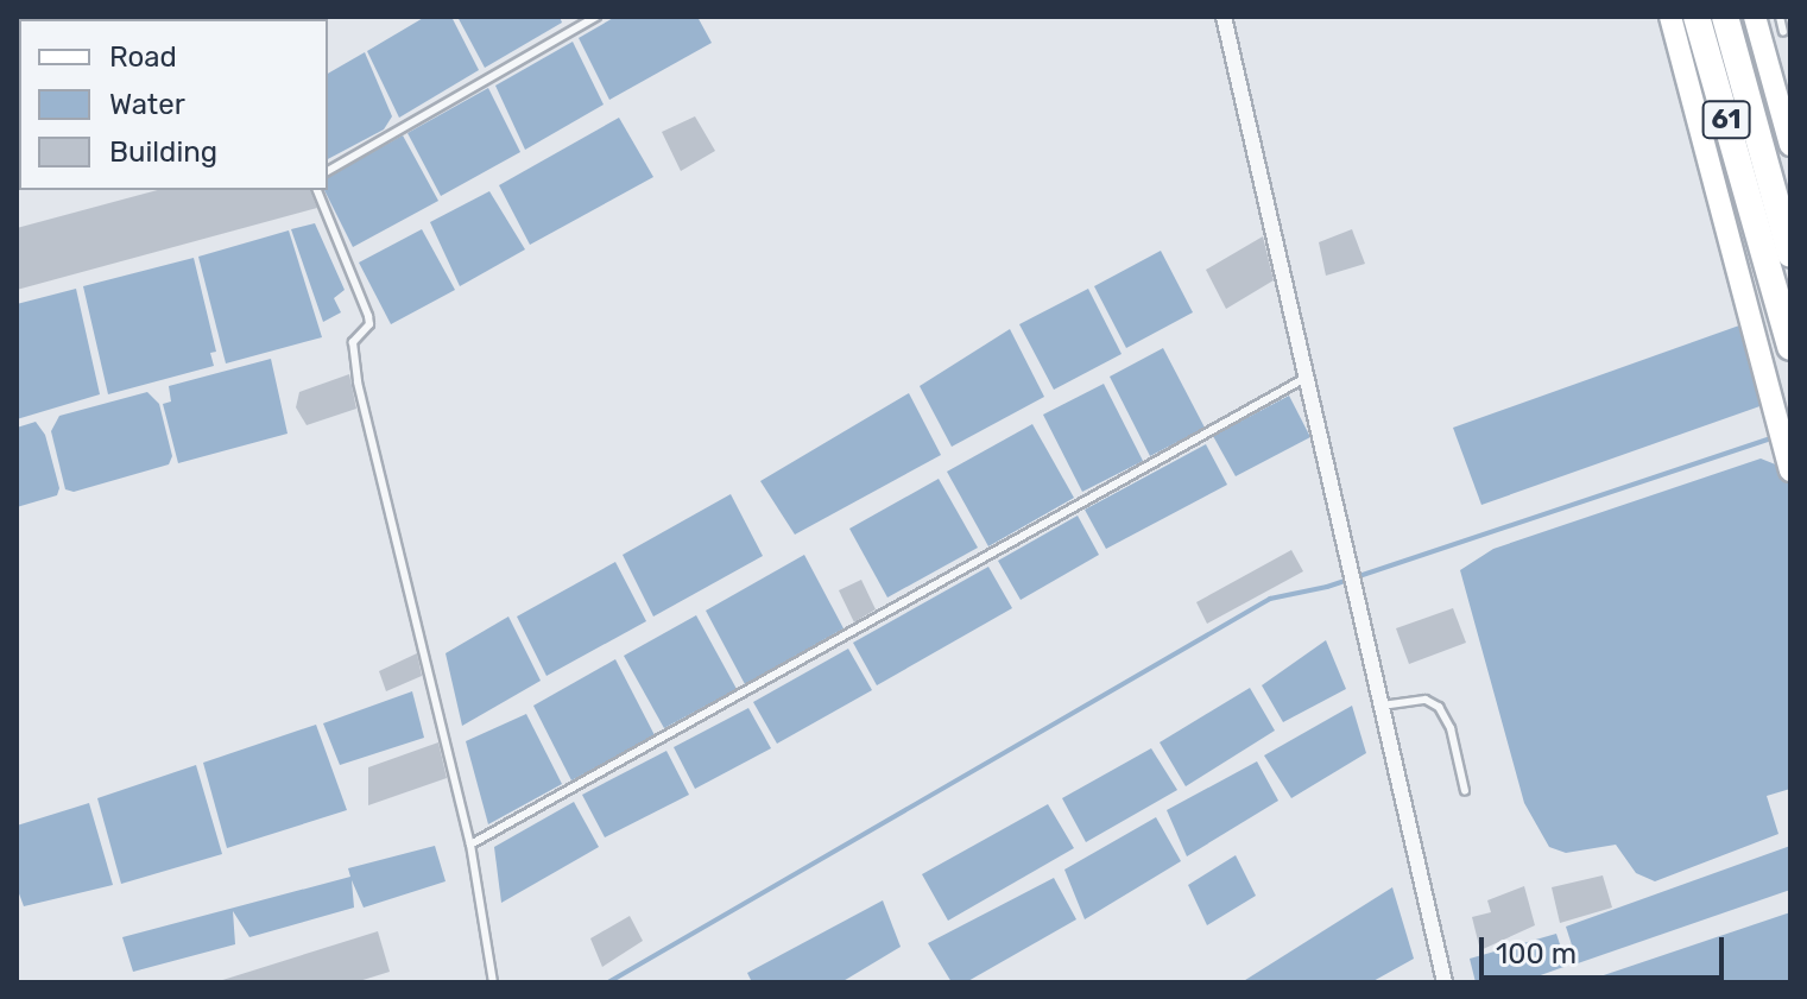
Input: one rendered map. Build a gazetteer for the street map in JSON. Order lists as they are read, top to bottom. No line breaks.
{"streets":{"highway":["61"]},"legend":["Road","Water","Building"],"scale_bar":"100 m"}
